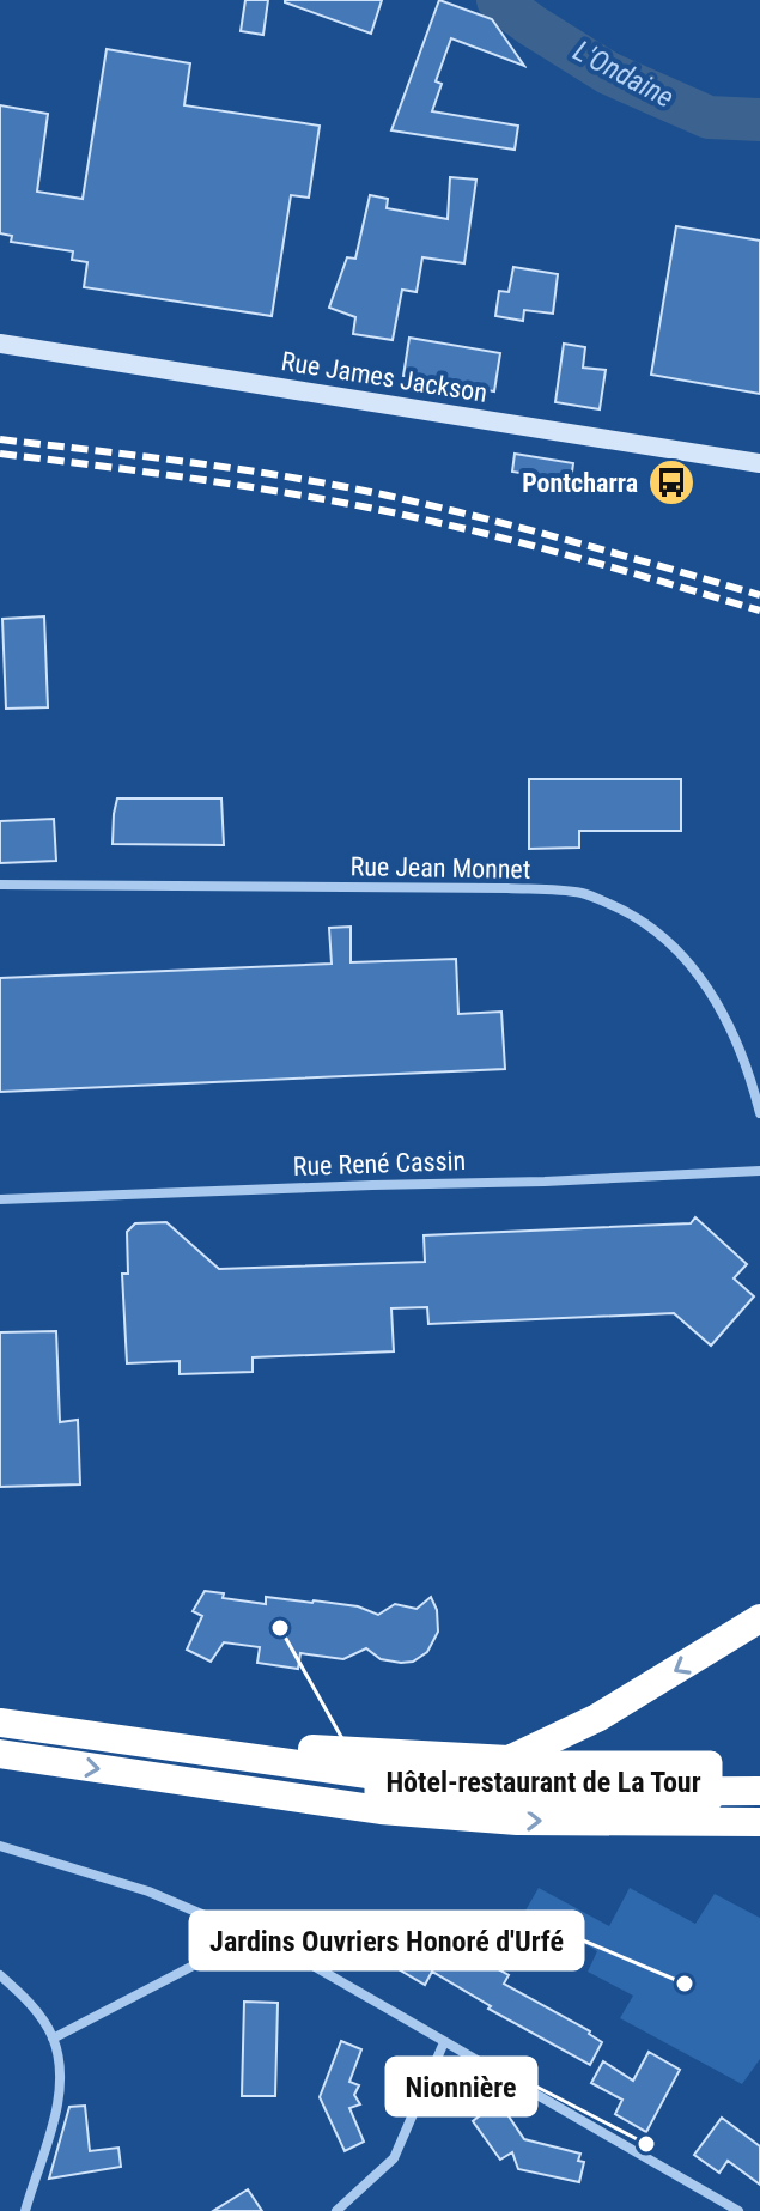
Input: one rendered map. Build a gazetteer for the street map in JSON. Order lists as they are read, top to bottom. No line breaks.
{"streets":{"main road":["Rue James Jackson"],"street":["Rue Jean Monnet","Rue René Cassin"]},"water":["L'Ondaine"],"places":{"bus stop":["Pontcharra"],"other":["Hôtel-restaurant de La Tour","Jardins Ouvriers Honoré d'Urfé","Nionnière"]}}
